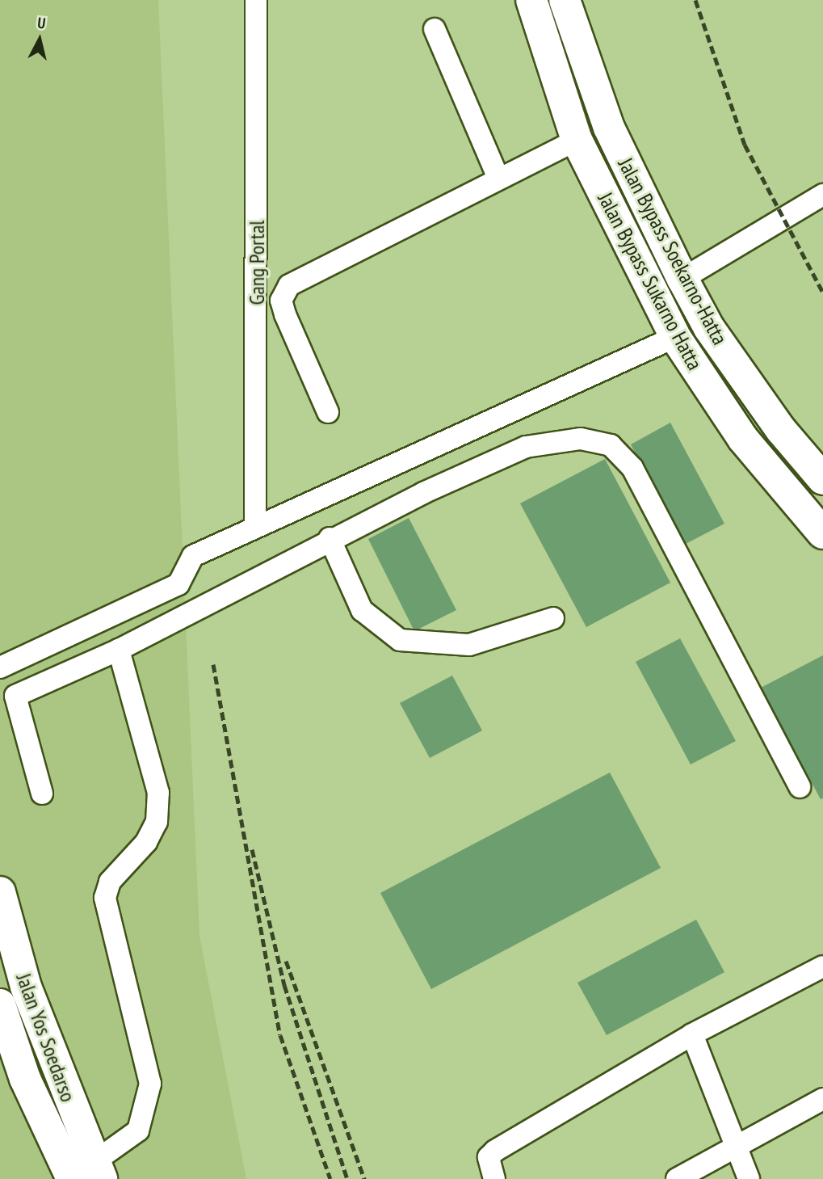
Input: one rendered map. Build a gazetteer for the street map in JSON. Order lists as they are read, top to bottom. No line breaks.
{"streets":{"highway":["Jalan Bypass Soekarno-Hatta","Jalan Bypass Sukarno Hatta","Jalan Yos Soedarso"],"street":["Gang Portal"]},"north":"top"}
